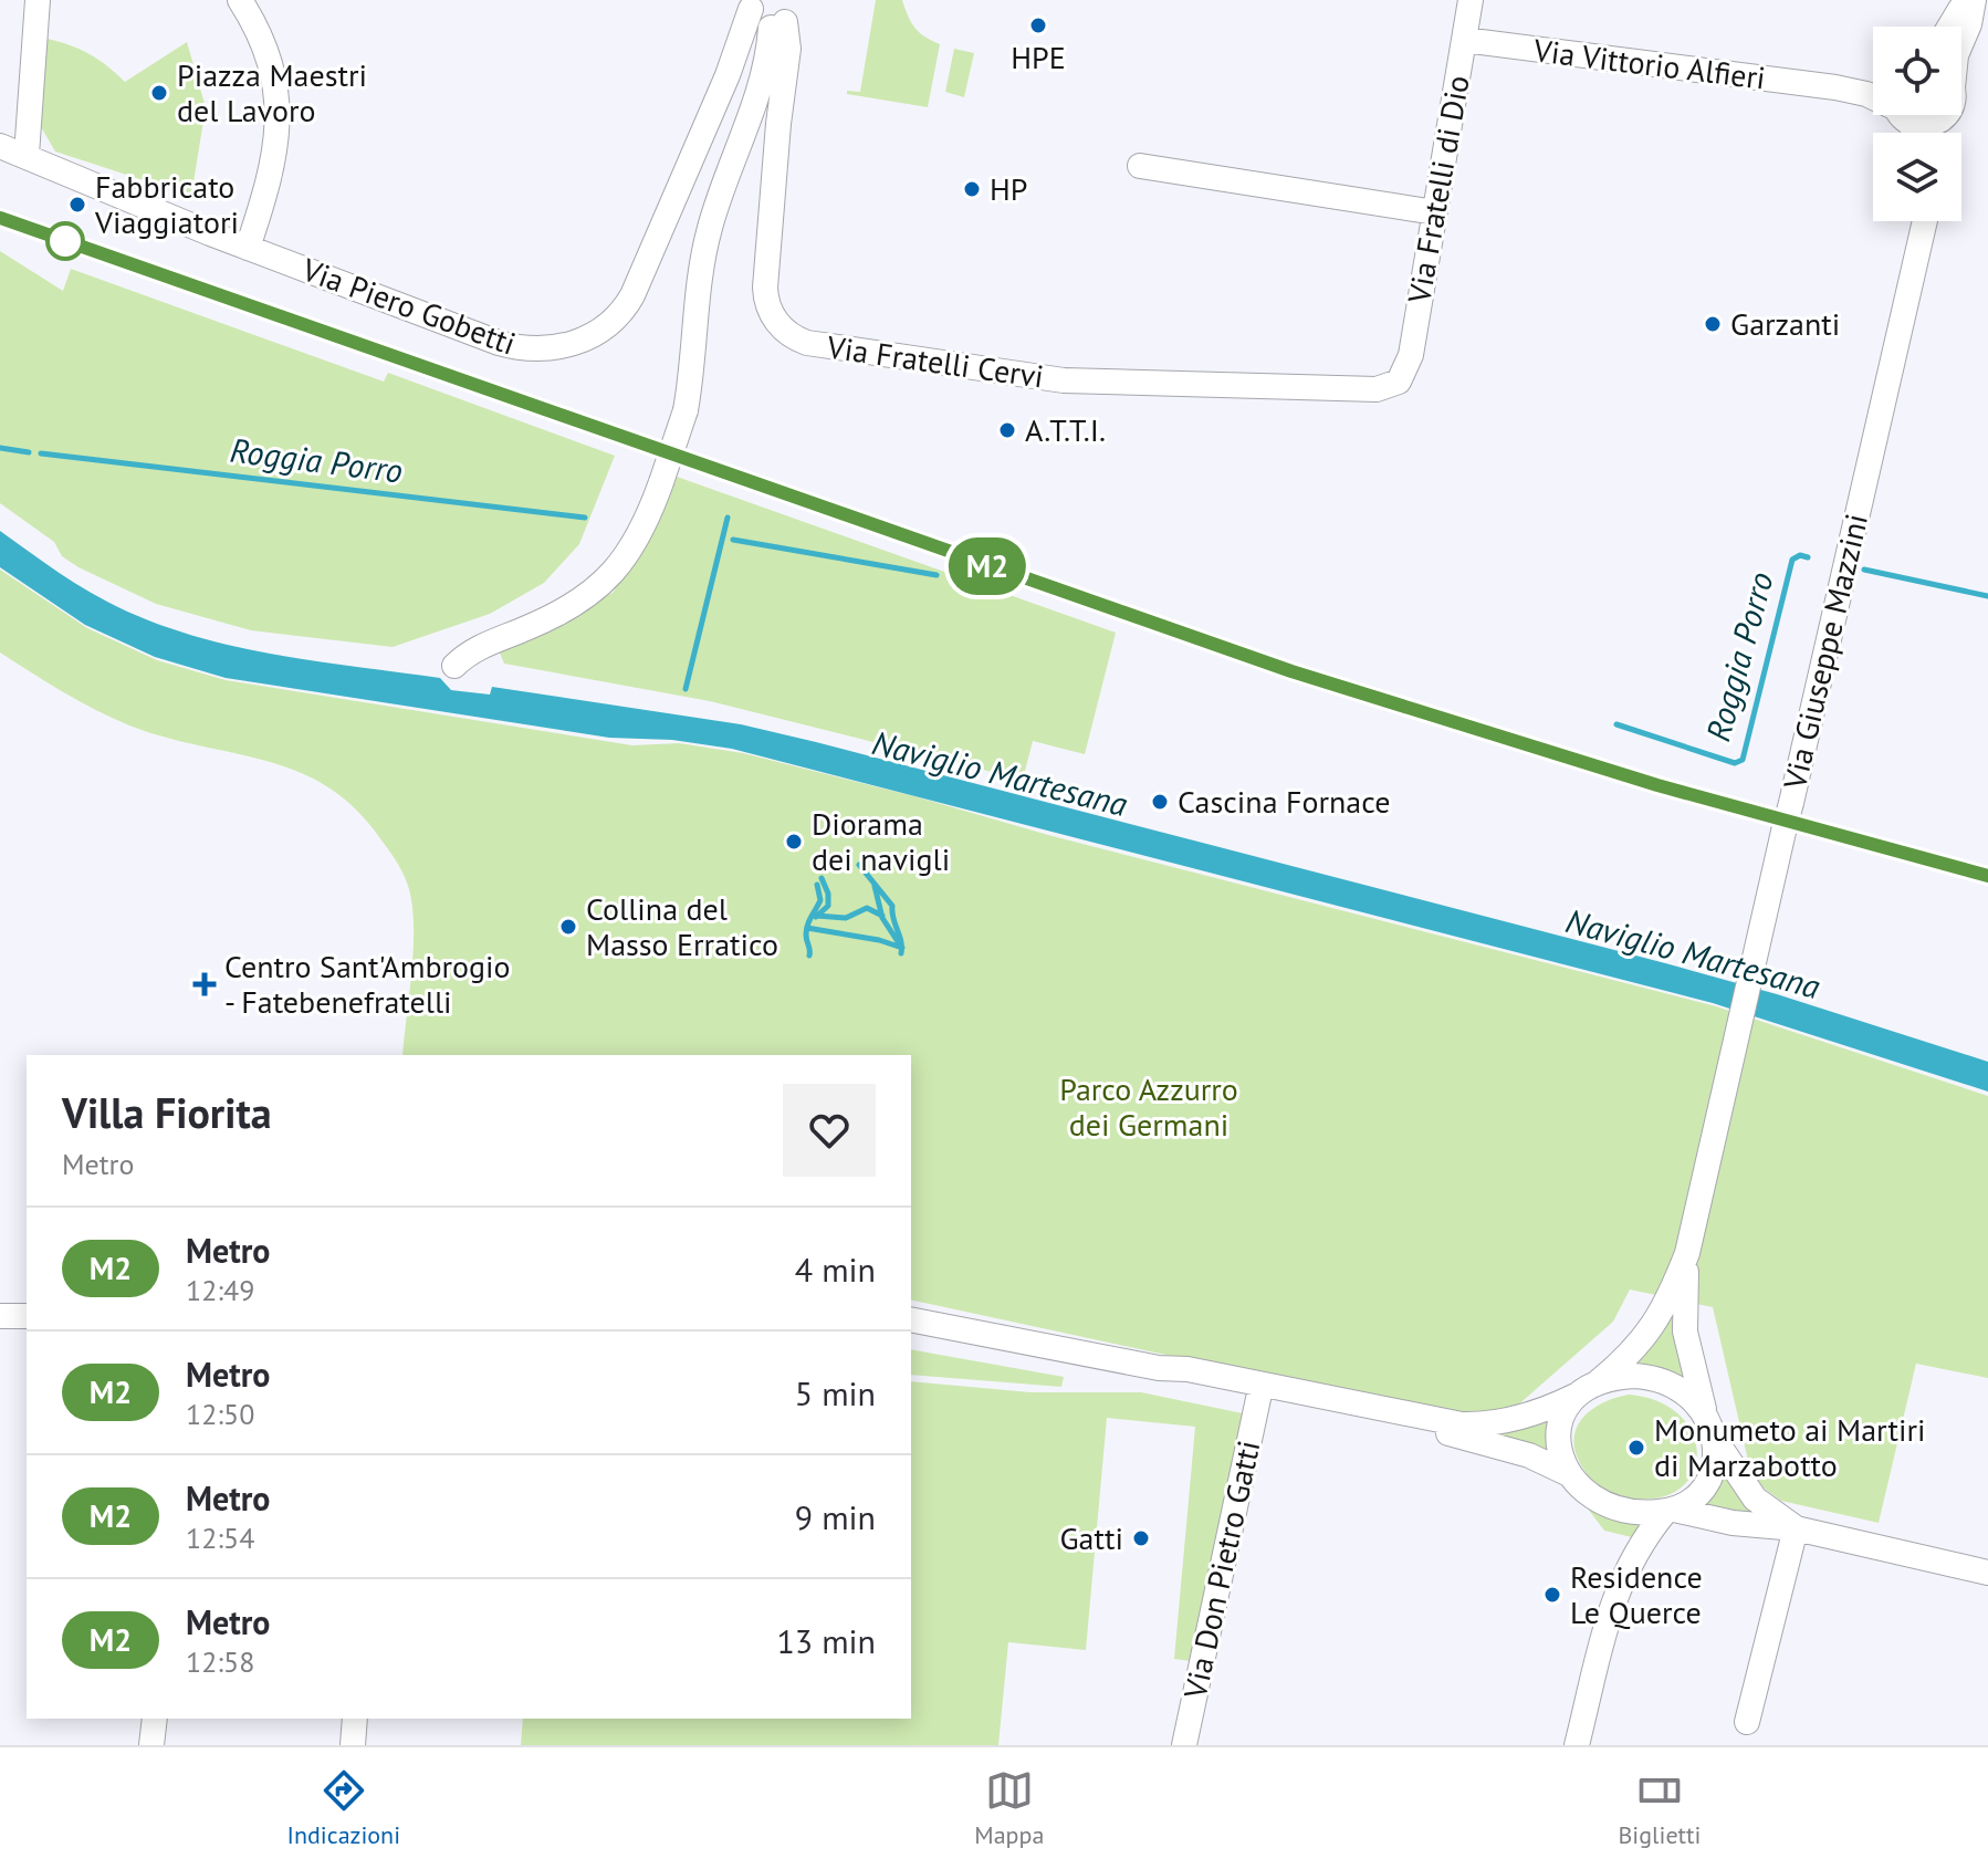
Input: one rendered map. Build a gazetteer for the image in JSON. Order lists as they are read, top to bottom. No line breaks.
{"streets":{"street":["Via Vittorio Alfieri","Via Fratelli di Dio","Via Piero Gobetti","Via Fratelli Cervi","Via Giuseppe Mazzini","Via Don Pietro Gatti"]},"crossings":[["Via Vittorio Alfieri","Via Fratelli di Dio"],["Via Fratelli di Dio","Via Fratelli Cervi"],["Via Piero Gobetti","Via Fratelli Cervi"]],"water":["Roggia Porro","Naviglio Martesana"],"parks":["Parco Azzurro dei Germani"],"places":{"other":["HPE","Piazza Maestri del Lavoro","HP","Fabbricato Viaggiatori","Garzanti","A.T.T.I.","Cascina Fornace","Diorama dei navigli","Collina del Masso Erratico","Monumeto ai Martiri di Marzabotto","Gatti","Residence Le Querce"],"health":["Centro Sant'Ambrogio - Fatebenefratelli"]},"lines":["metro line M2"],"page":{"on_map":"M2","heading":["Villa Fiorita","Metro"],"list":[{"mark":"M2","name":"Metro","note":"12:49","value":"4 min"},{"mark":"M2","name":"Metro","note":"12:50","value":"5 min"},{"mark":"M2","name":"Metro","note":"12:54","value":"9 min"},{"mark":"M2","name":"Metro","note":"12:58","value":"13 min"}],"tabs":["Indicazioni","Mappa","Biglietti"]}}
